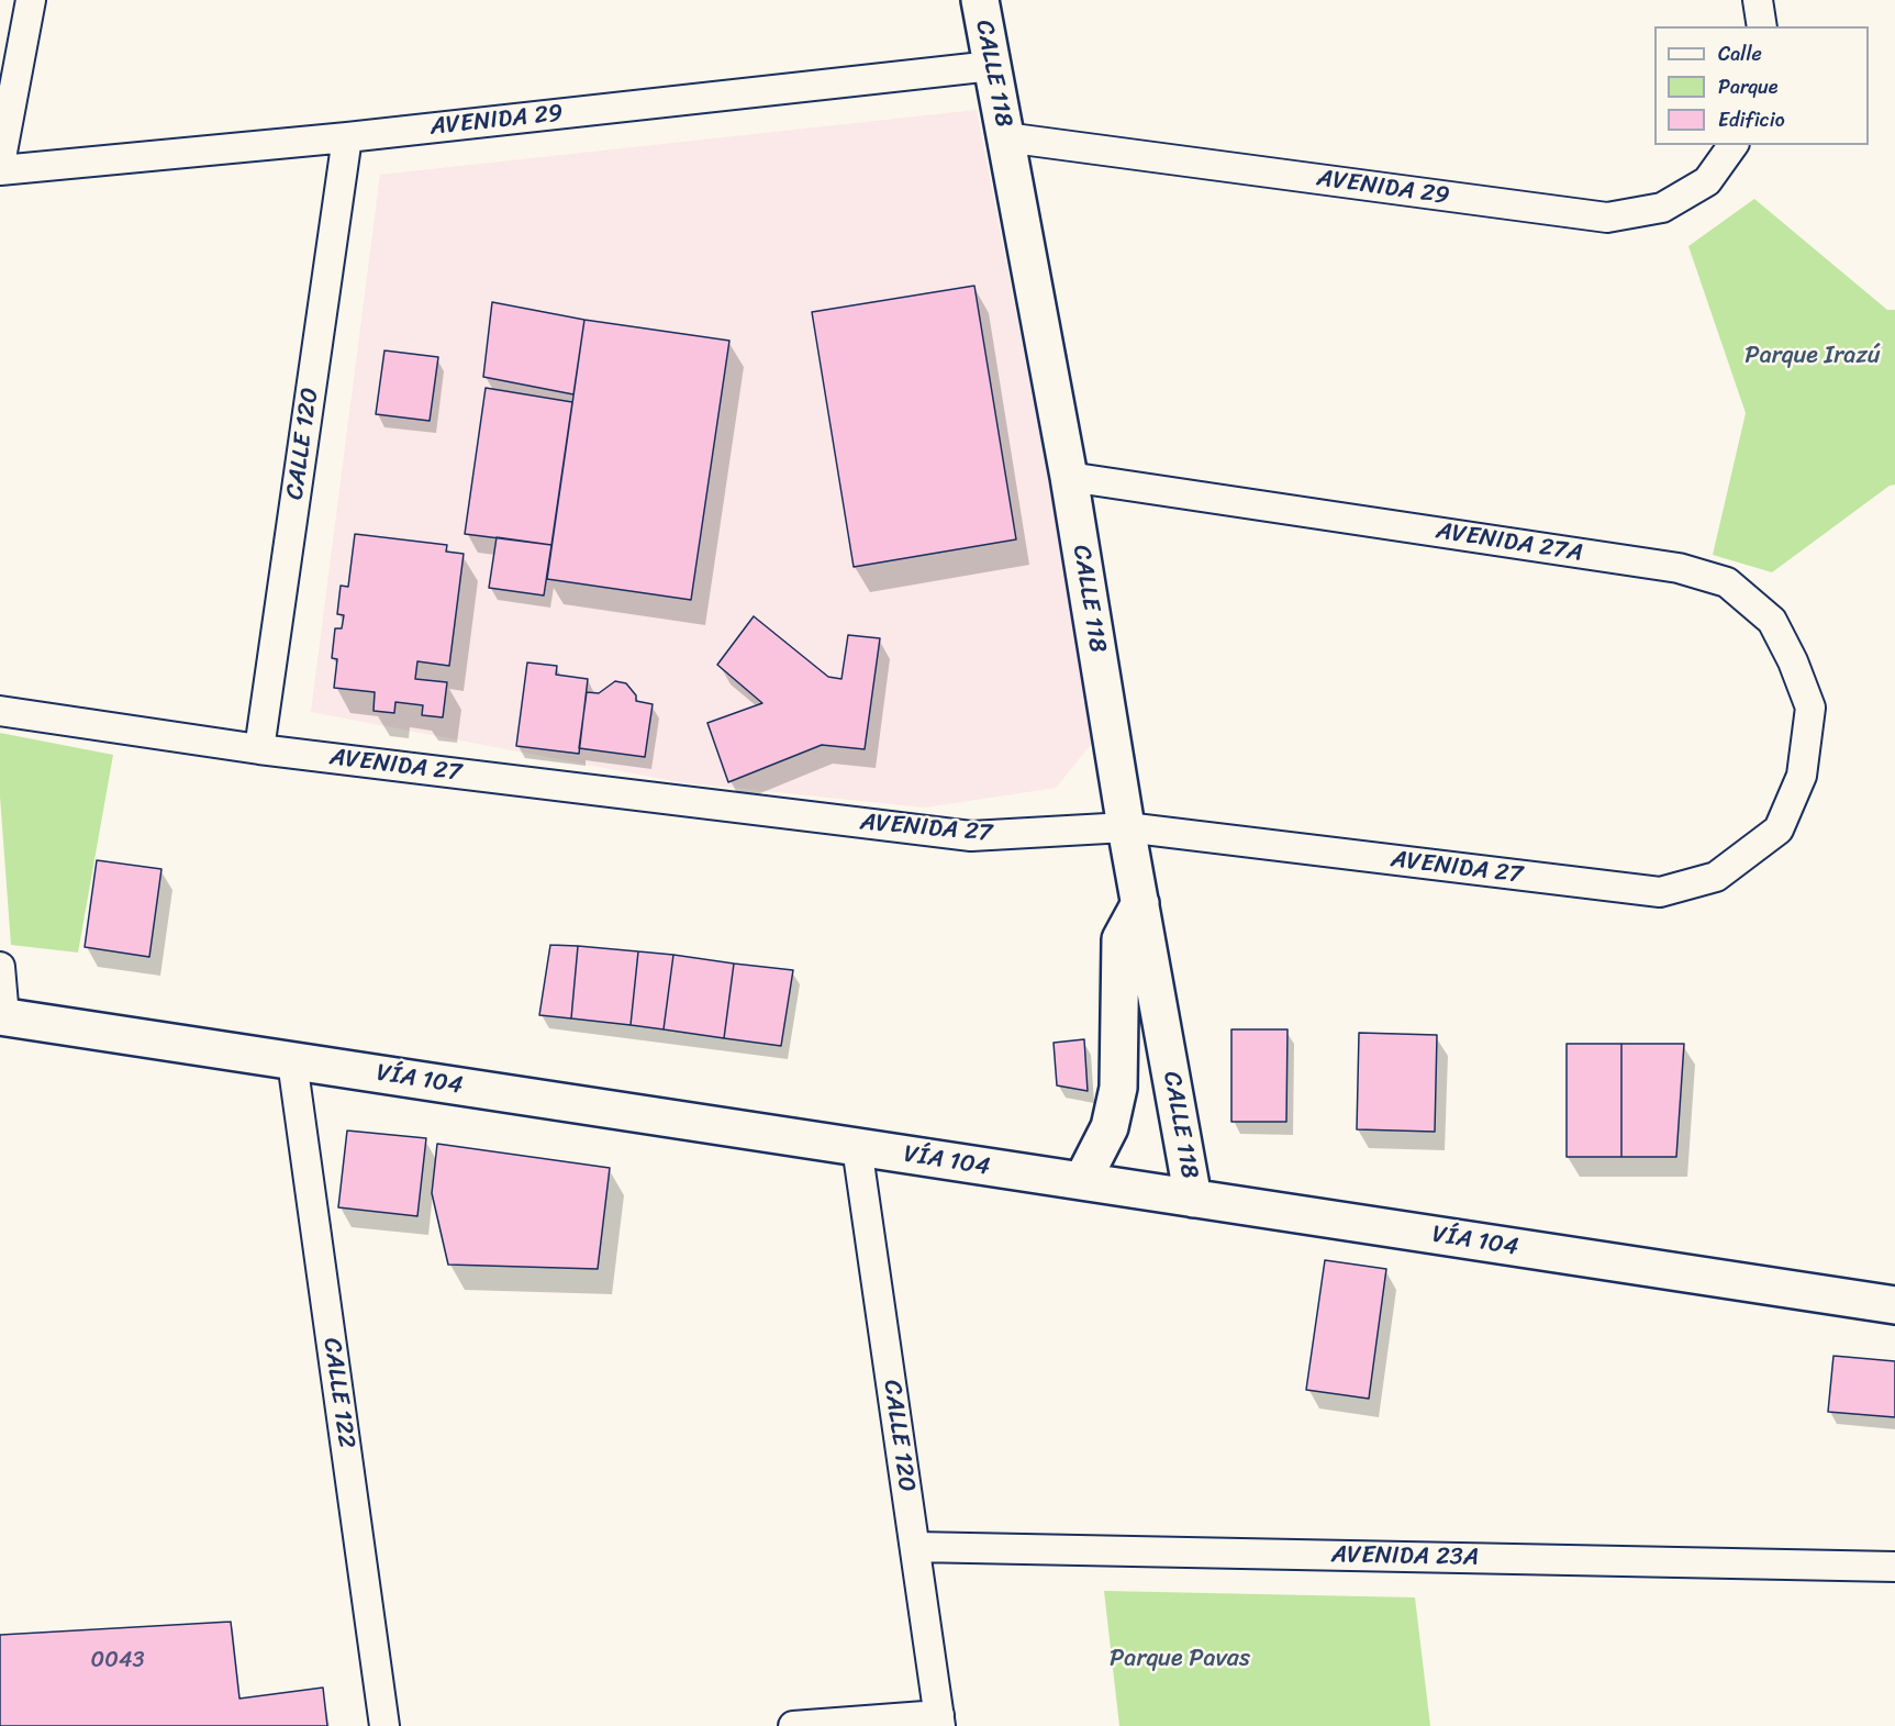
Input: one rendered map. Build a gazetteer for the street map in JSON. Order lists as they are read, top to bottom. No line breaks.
{"streets":{"main road":["CALLE 118","VÍA 104"],"street":["AVENIDA 29","CALLE 120","AVENIDA 27A","AVENIDA 27","CALLE 122","AVENIDA 23A"]},"crossings":[["CALLE 118","AVENIDA 29"],["CALLE 118","AVENIDA 27A"],["CALLE 118","AVENIDA 27"],["CALLE 118","VÍA 104"],["AVENIDA 29","CALLE 120"],["CALLE 120","AVENIDA 27"],["CALLE 120","VÍA 104"],["CALLE 120","AVENIDA 23A"],["AVENIDA 27A","AVENIDA 27"],["VÍA 104","CALLE 122"]],"parks":["Parque Irazú","Parque Pavas"],"house_numbers":["0043"],"legend":["Calle","Parque","Edificio"]}
